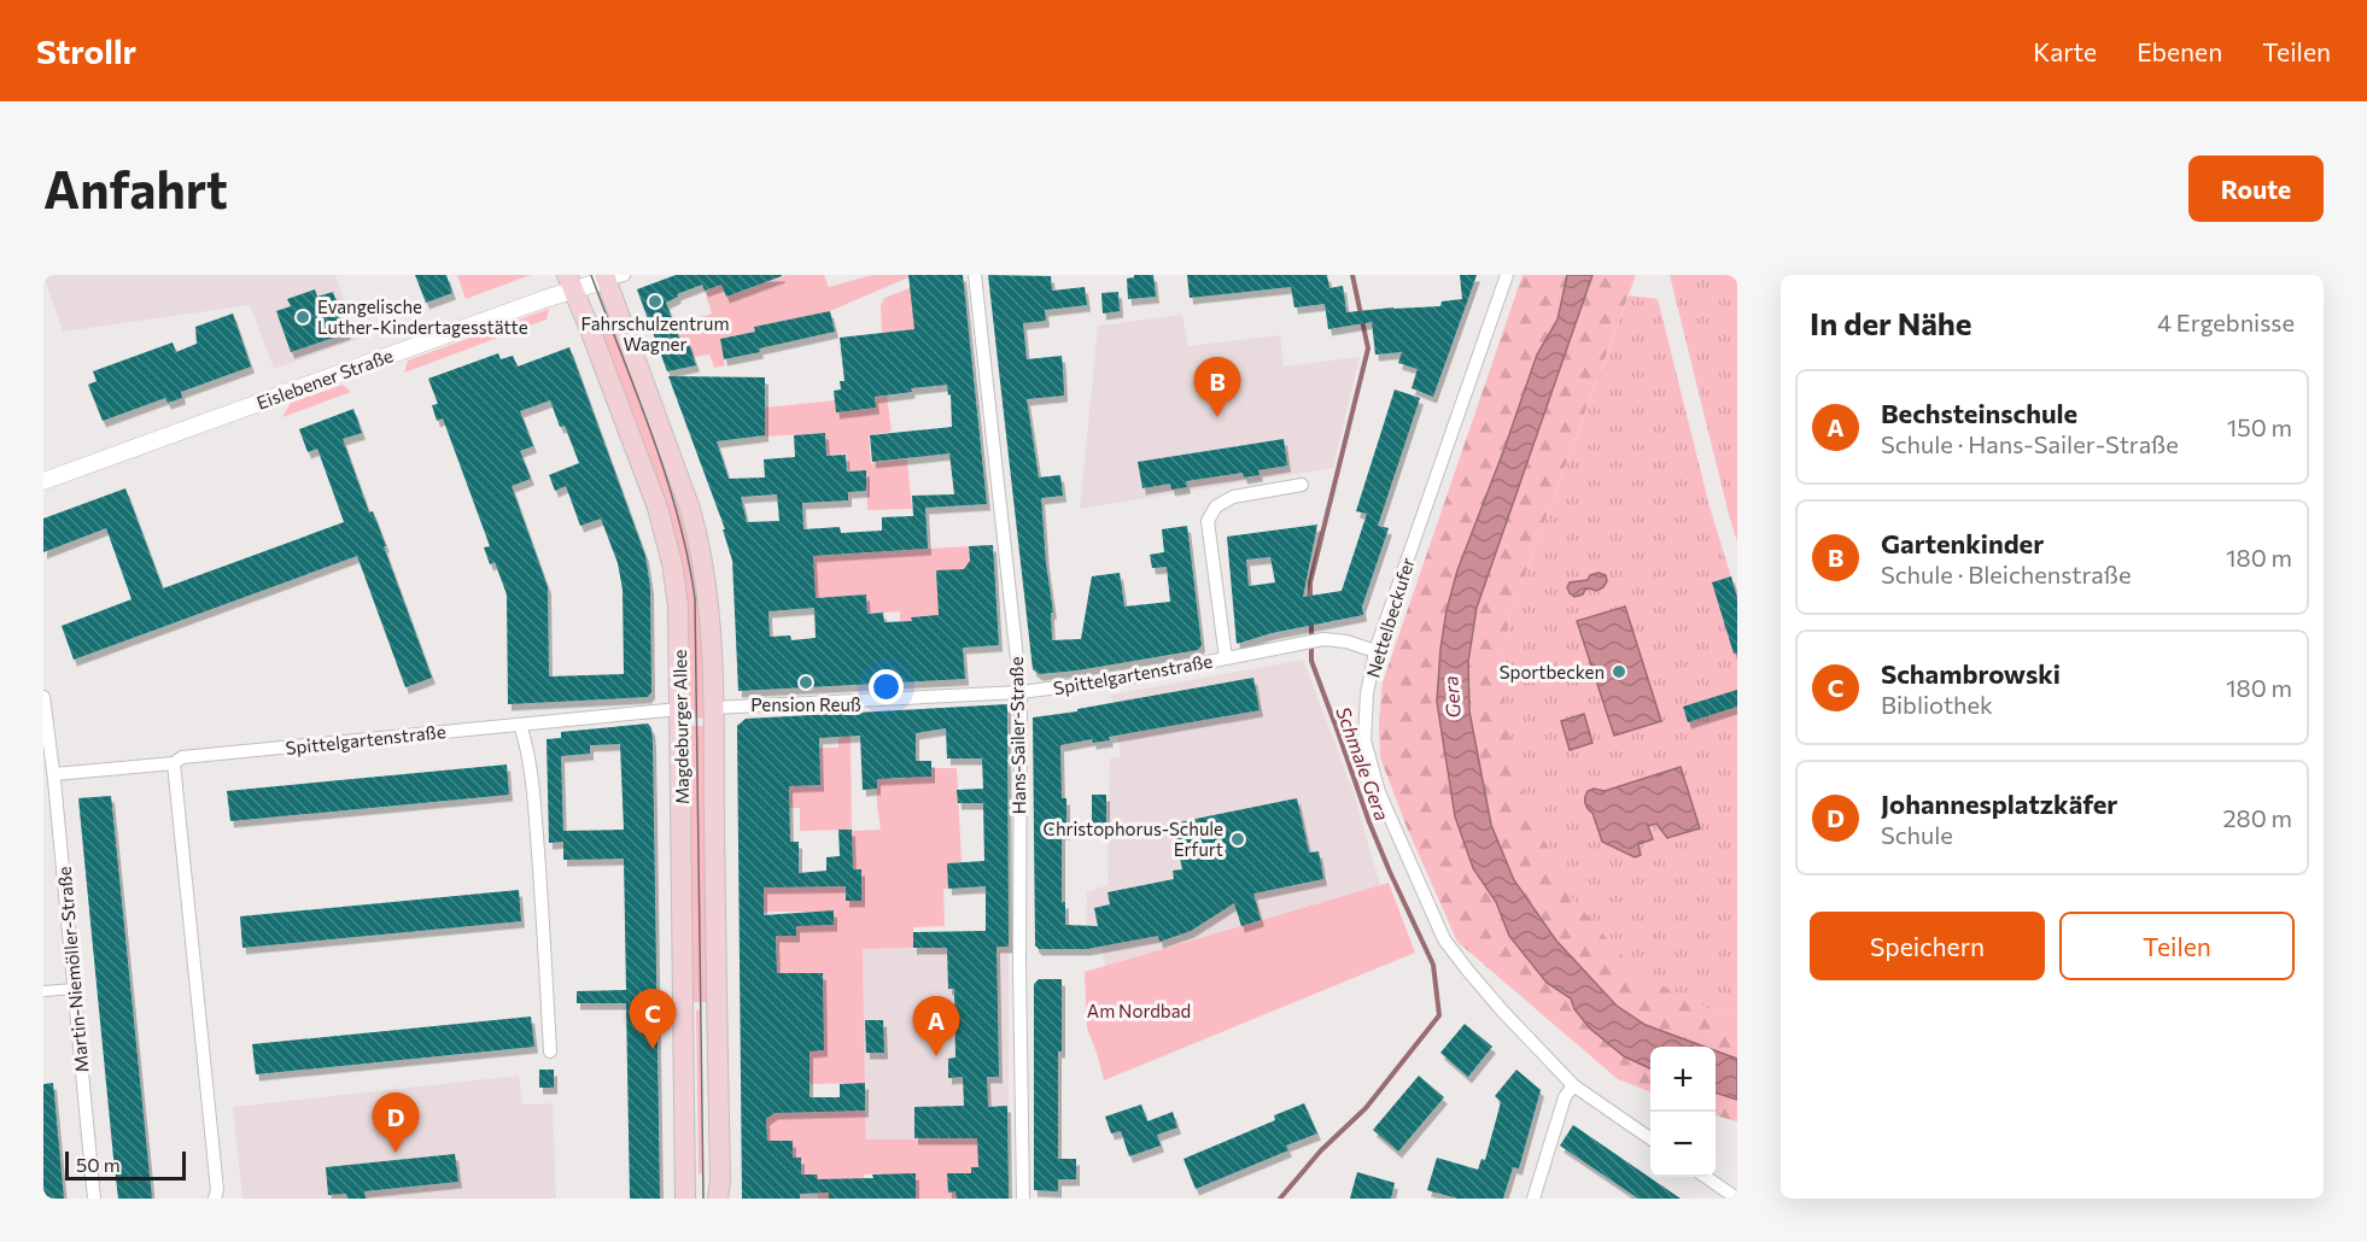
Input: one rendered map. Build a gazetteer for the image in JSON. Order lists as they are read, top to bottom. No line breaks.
{"streets":{"main road":["Magdeburger Allee"],"street":["Eislebener Straße","Nettelbeckufer","Spittelgartenstraße","Hans-Sailer-Straße","Martin-Niemöller-Straße"]},"crossings":[["Eislebener Straße","Magdeburger Allee"],["Nettelbeckufer","Spittelgartenstraße"],["Spittelgartenstraße","Magdeburger Allee"],["Spittelgartenstraße","Hans-Sailer-Straße"],["Spittelgartenstraße","Martin-Niemöller-Straße"]],"water":["Gera","Schmale Gera"],"parks":["Am Nordbad"],"places":["Fahrschulzentrum Wagner","Evangelische Luther-Kindertagesstätte","Sportbecken","Pension Reuß","Christophorus-Schule Erfurt"],"scale_bar":"50 m","page":{"header":"Strollr","nav":["Karte","Ebenen","Teilen"],"buttons":["Route",["Speichern","Teilen"]],"title":"Anfahrt","heading":["In der Nähe","4 Ergebnisse"],"pins":["B","C","A","D"],"list":[{"mark":"A","name":"Bechsteinschule","note":"Schule · Hans-Sailer-Straße","value":"150 m"},{"mark":"B","name":"Gartenkinder","note":"Schule · Bleichenstraße","value":"180 m"},{"mark":"C","name":"Schambrowski","note":"Bibliothek","value":"180 m"},{"mark":"D","name":"Johannesplatzkäfer","note":"Schule","value":"280 m"}],"map_buttons":["+","−"],"scale":"50 m"}}
